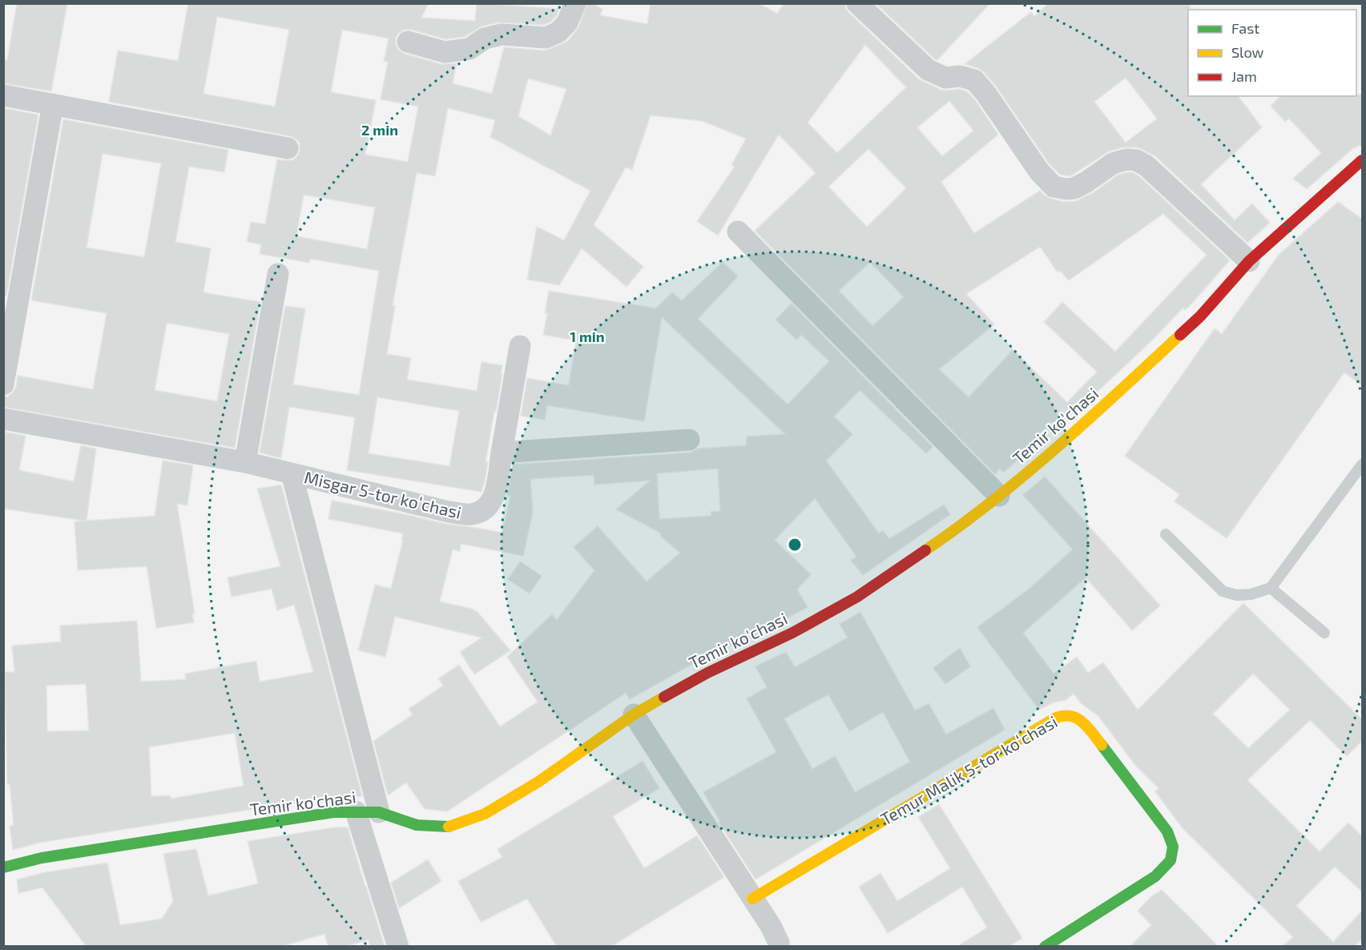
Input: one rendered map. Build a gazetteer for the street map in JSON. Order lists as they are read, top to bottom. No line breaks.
{"streets":{"street":["Temir ko'chasi","Misgar 5-tor koʻchasi","Temur Malik 5-tor koʻchasi"]},"legend":["Fast","Slow","Jam"],"rings":["2 min","1 min"]}
